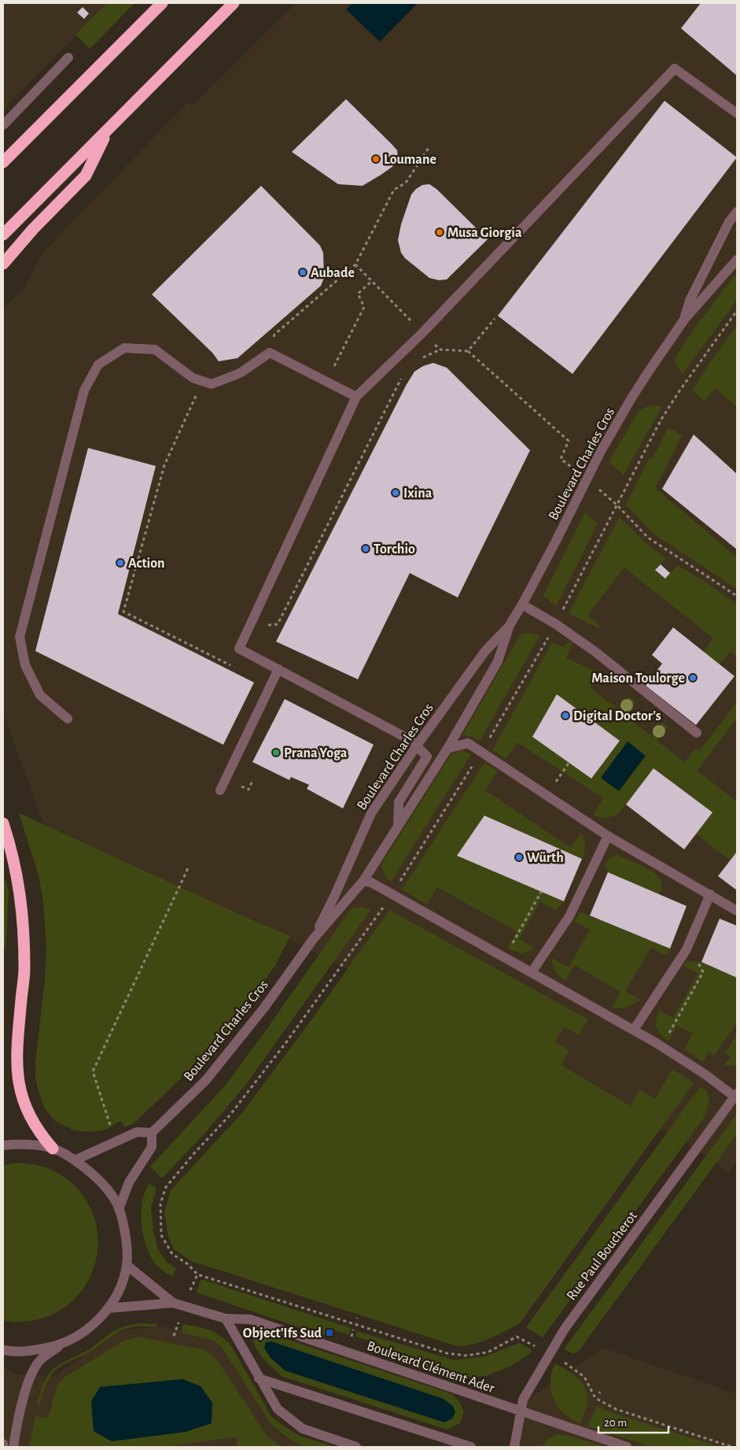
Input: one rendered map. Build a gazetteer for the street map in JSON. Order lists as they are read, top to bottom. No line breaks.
{"streets":{"street":["Boulevard Charles Cros","Rue Paul Boucherot","Boulevard Clément Ader"]},"crossings":[["Rue Paul Boucherot","Boulevard Clément Ader"]],"places":{"other":["Loumane","Musa Giorgia","Aubade","Ixina","Torchio","Action","Maison Toulorge","Digital Doctor's","Prana Yoga","Würth"],"transit":["Object'Ifs Sud"]},"scale_bar":"20 m"}
